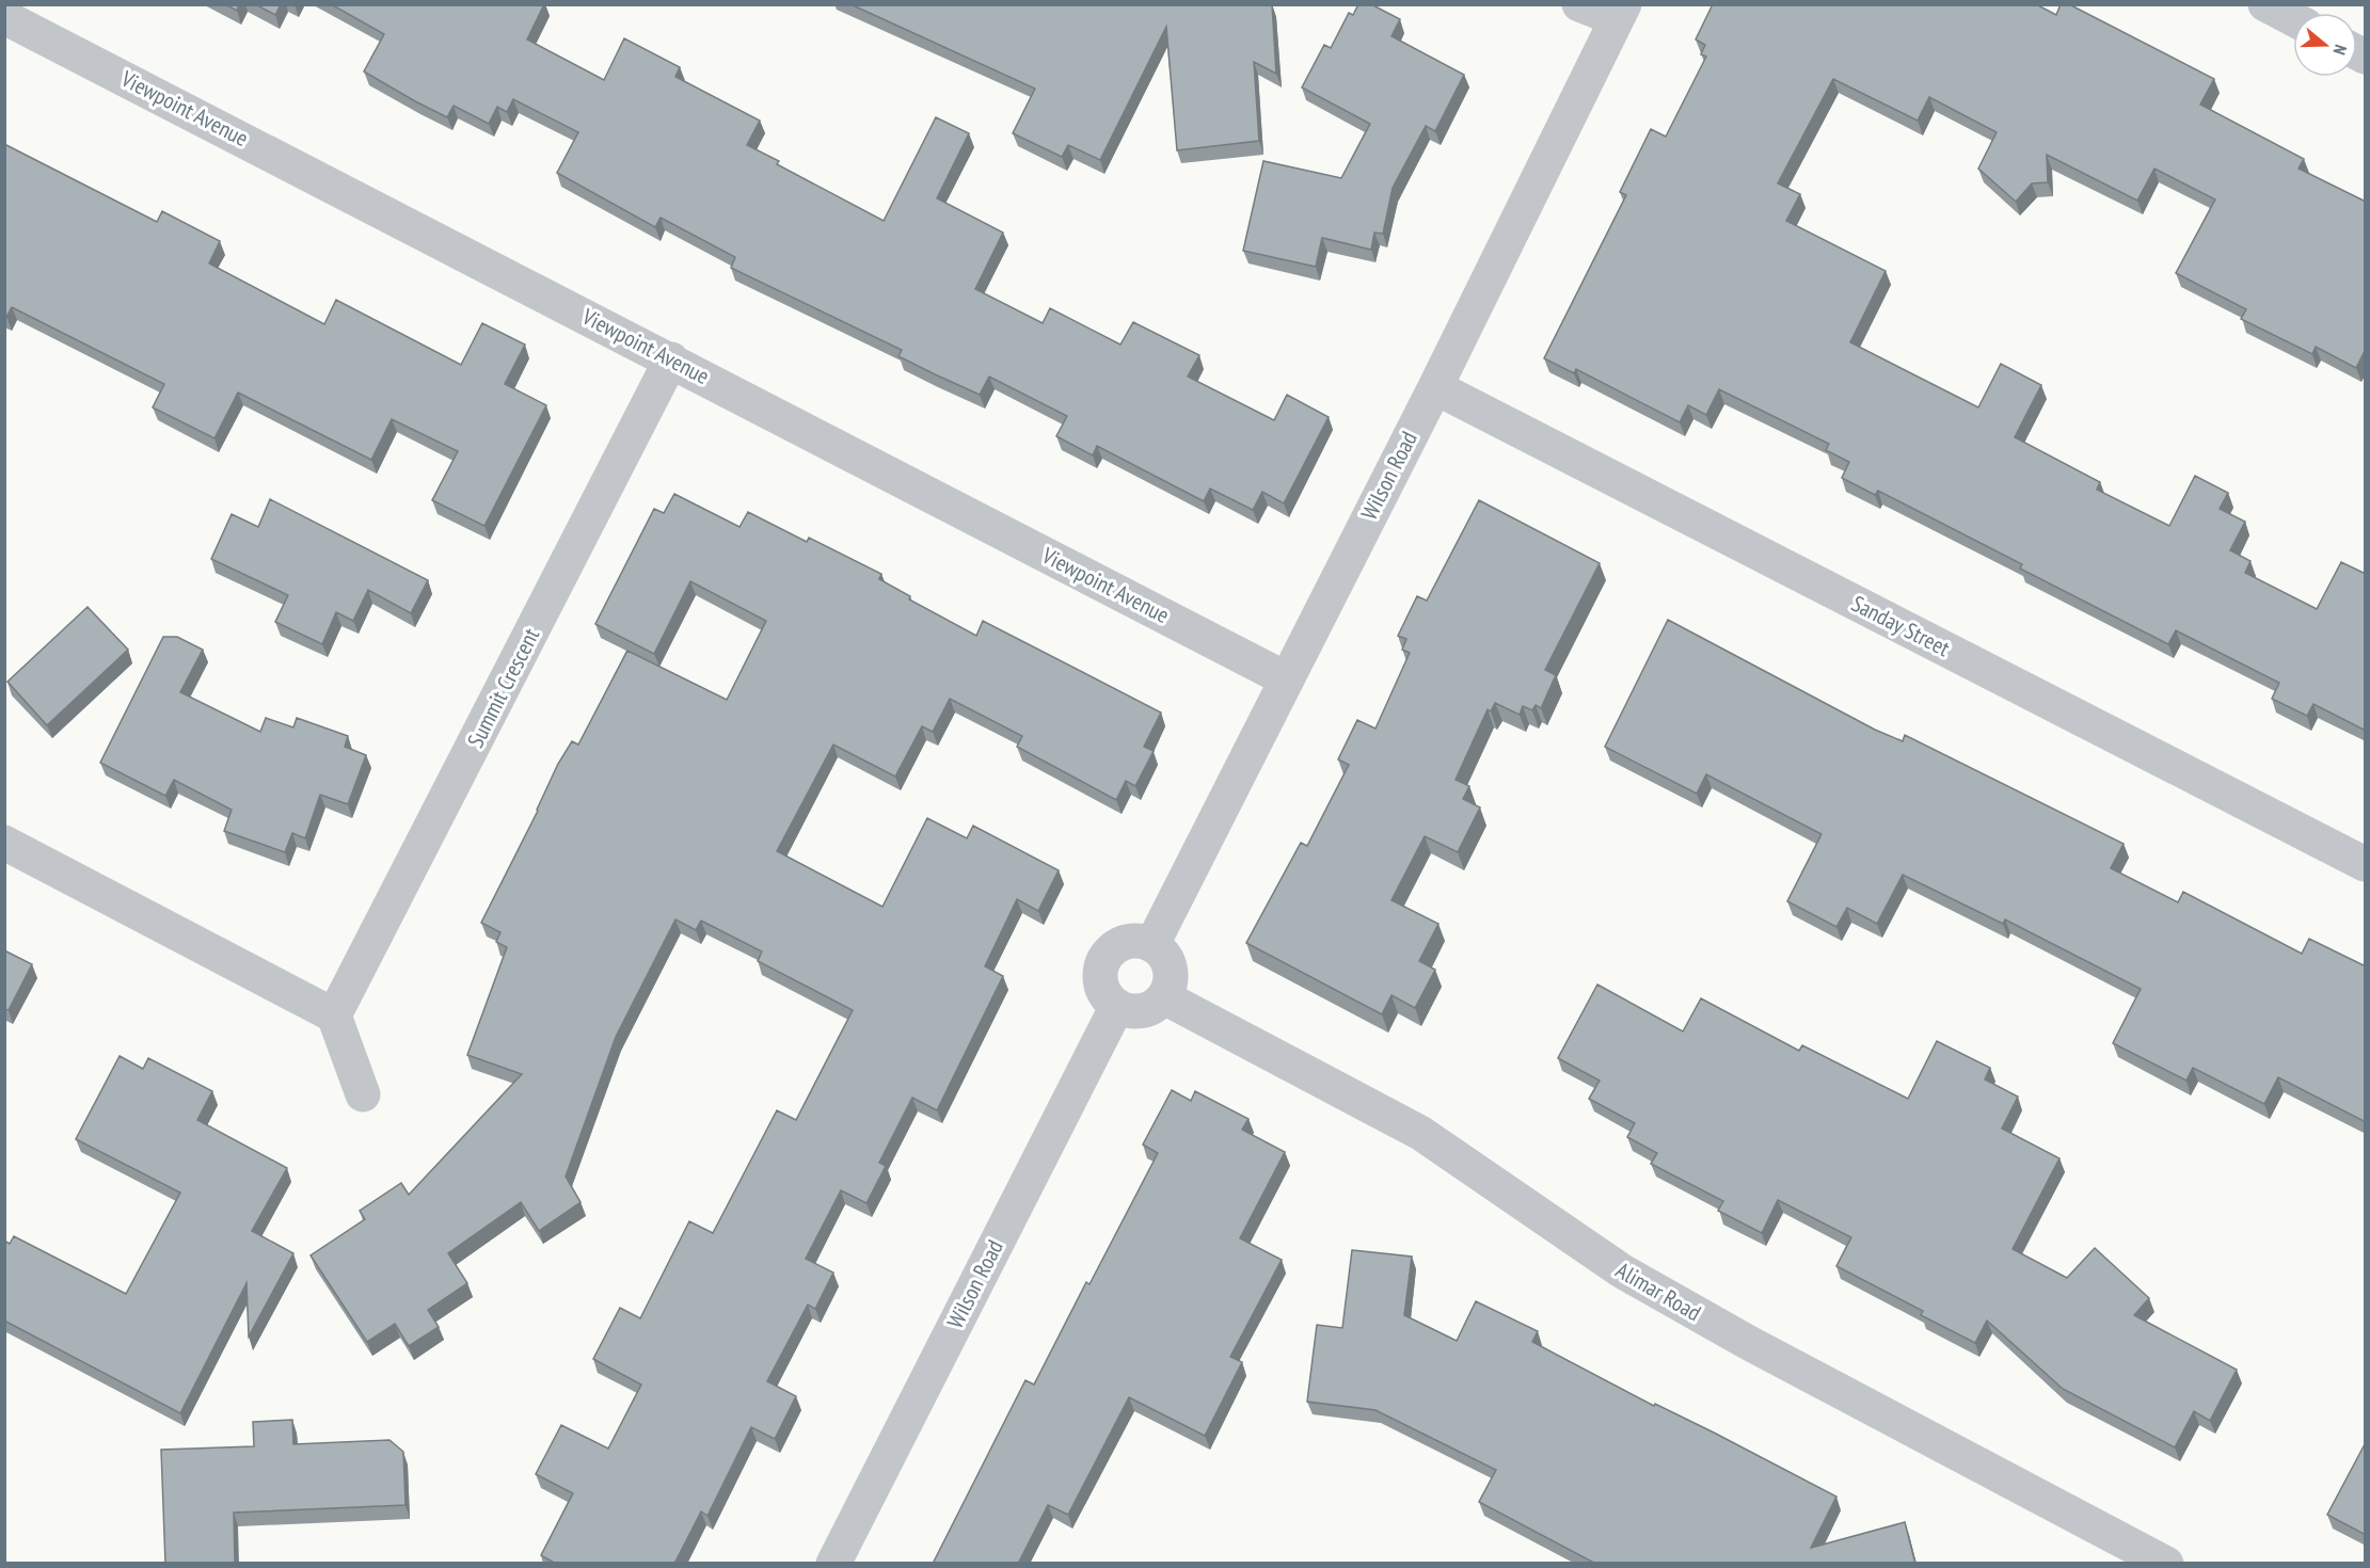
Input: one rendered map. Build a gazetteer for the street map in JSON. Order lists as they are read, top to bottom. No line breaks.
{"streets":{"street":["Viewpoint Avenue","Wilson Road","Sanday Street","Summit Crescent","Alimar Road"]},"crossings":[["Viewpoint Avenue","Wilson Road"],["Viewpoint Avenue","Summit Crescent"],["Wilson Road","Sanday Street"],["Wilson Road","Alimar Road"]],"north":"right"}
